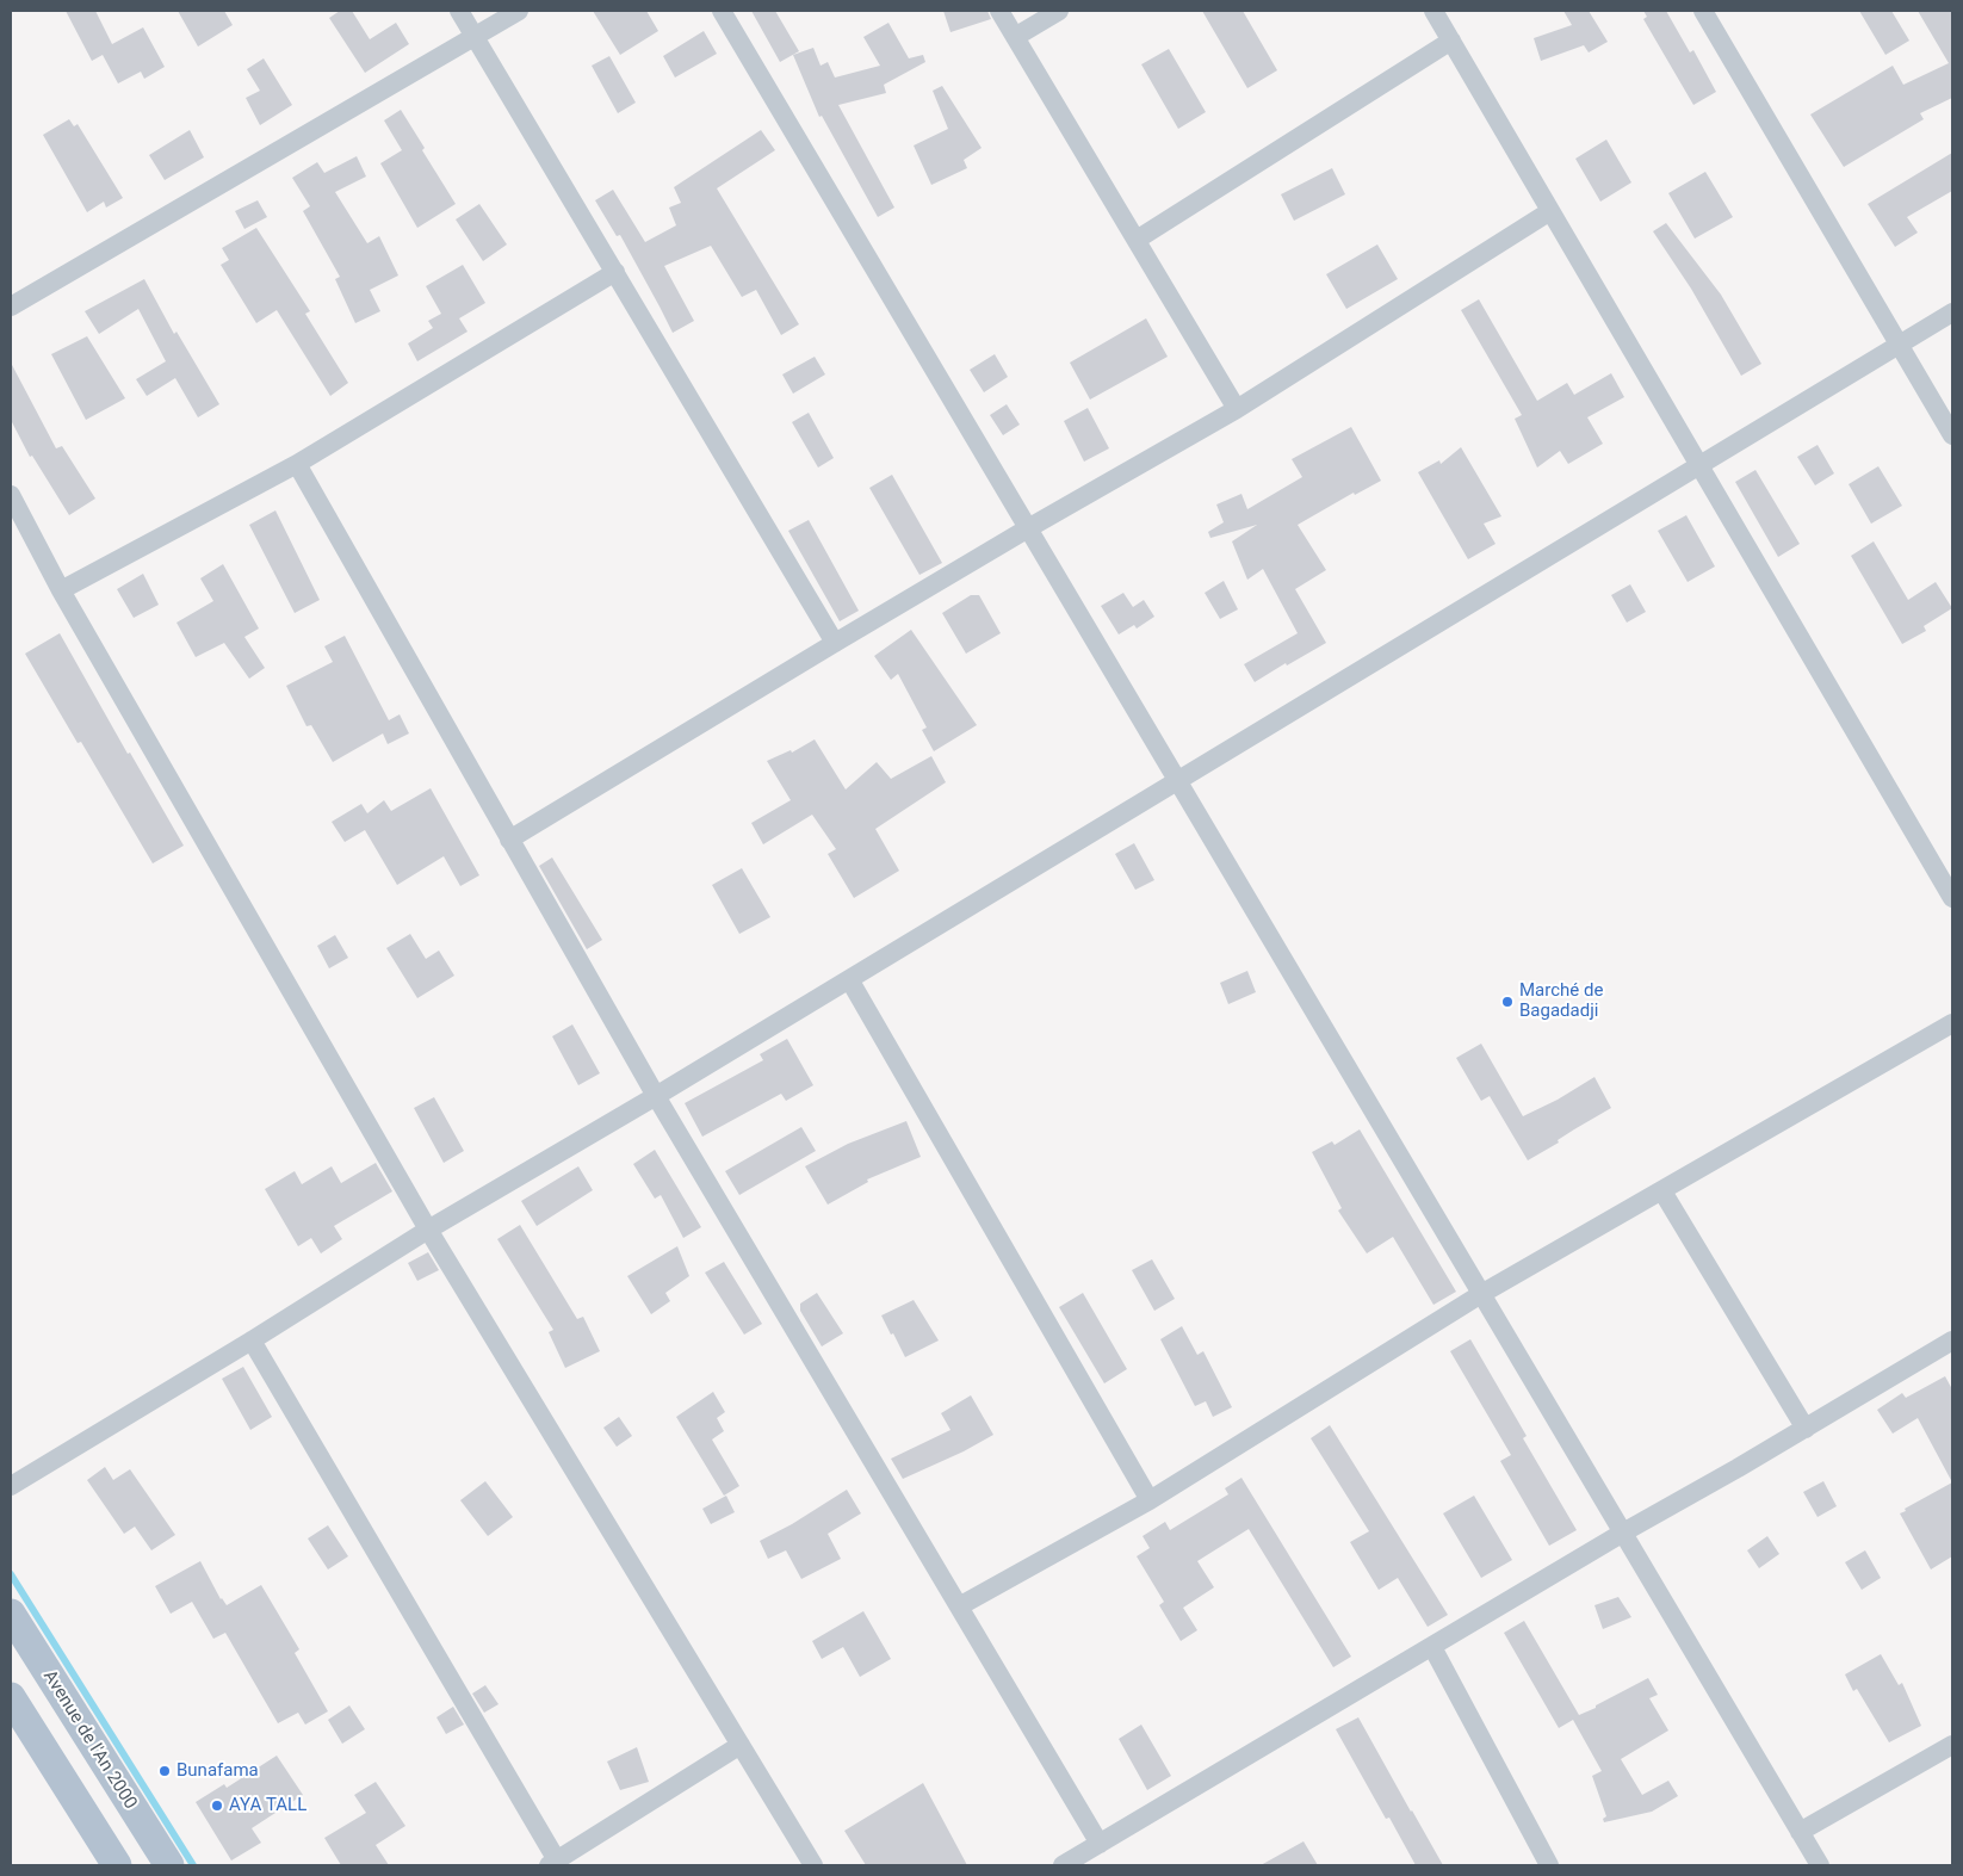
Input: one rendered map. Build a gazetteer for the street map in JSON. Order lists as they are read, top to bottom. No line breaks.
{"streets":{"main road":["Avenue de l'An 2000"]},"places":["Marché de Bagadadji","Bunafama","AYA TALL"]}
